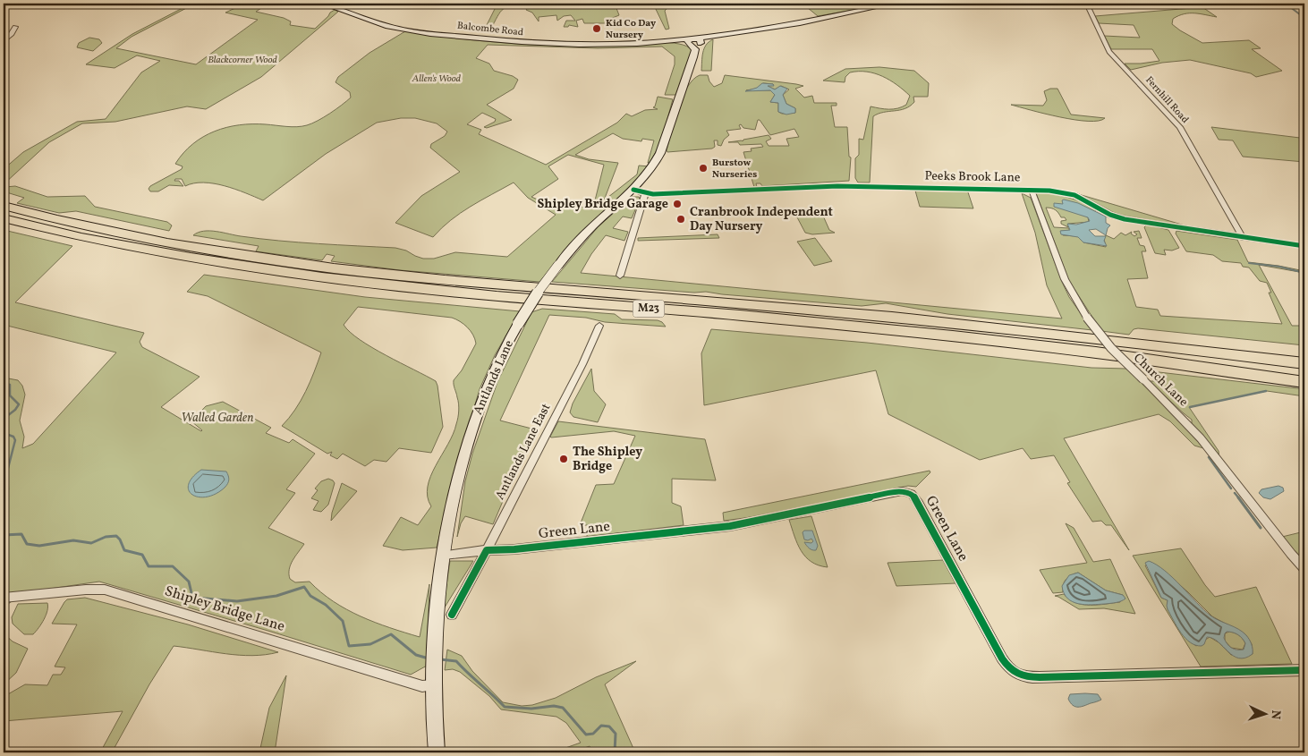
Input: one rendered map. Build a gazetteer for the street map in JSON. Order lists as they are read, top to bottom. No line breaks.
{"streets":{"highway":["M23"],"main road":["Balcombe Road","Antlands Lane"],"street":["Fernhill Road","Peeks Brook Lane","Church Lane","Antlands Lane East","Green Lane","Shipley Bridge Lane"]},"crossings":[["Balcombe Road","Antlands Lane"],["Fernhill Road","Peeks Brook Lane"],["Peeks Brook Lane","Antlands Lane"],["Peeks Brook Lane","Church Lane"],["Antlands Lane","Shipley Bridge Lane"],["Antlands Lane East","Green Lane"]],"parks":["Blackcorner Wood","Allen's Wood","Walled Garden"],"places":["Kid Co Day Nursery","Burstow Nurseries","Shipley Bridge Garage","Cranbrook Independent Day Nursery","The Shipley Bridge"],"north":"right"}
